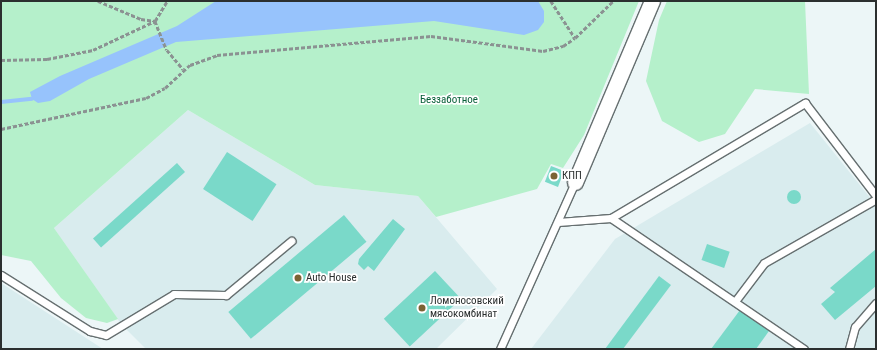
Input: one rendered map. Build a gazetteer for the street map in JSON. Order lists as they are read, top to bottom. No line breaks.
{"parks":["Беззаботное"],"places":["КПП","Auto House","Ломоносовский мясокомбинат"]}
